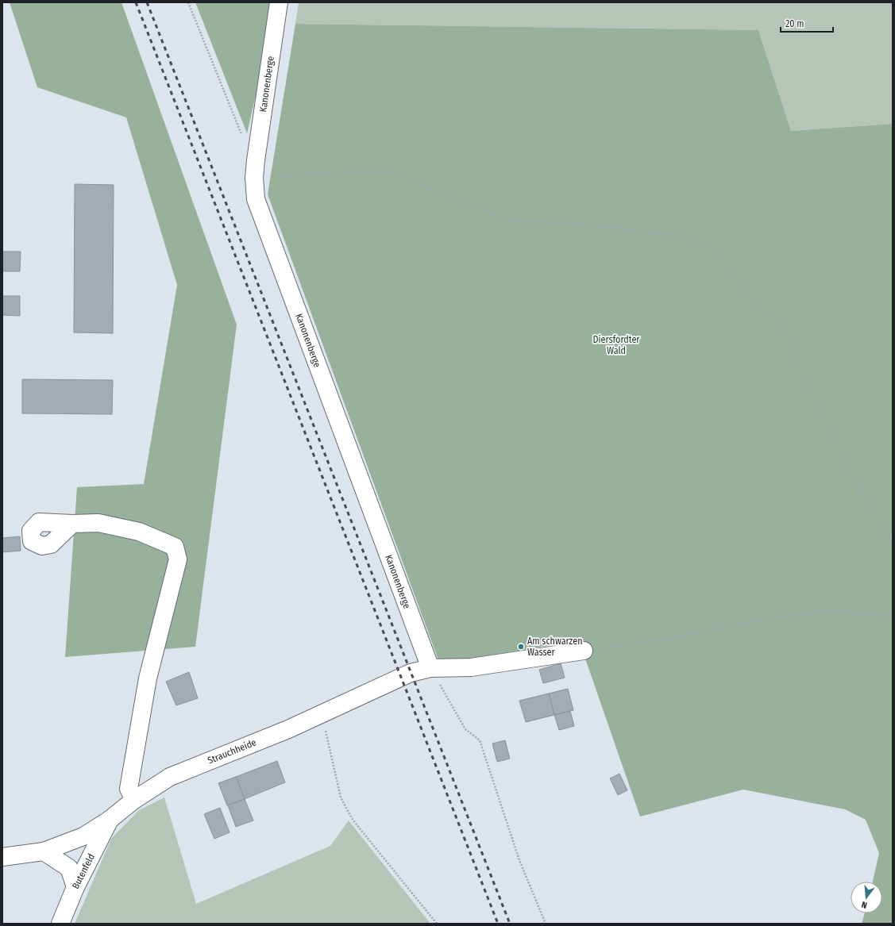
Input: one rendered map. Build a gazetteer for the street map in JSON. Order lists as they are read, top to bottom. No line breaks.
{"streets":{"street":["Kanonenberge","Strauchheide","Butenfeld"]},"crossings":[["Kanonenberge","Strauchheide"],["Strauchheide","Butenfeld"]],"parks":["Diersfordter Wald"],"places":["Am schwarzen Wasser"],"scale_bar":"20 m","north":"bottom"}
